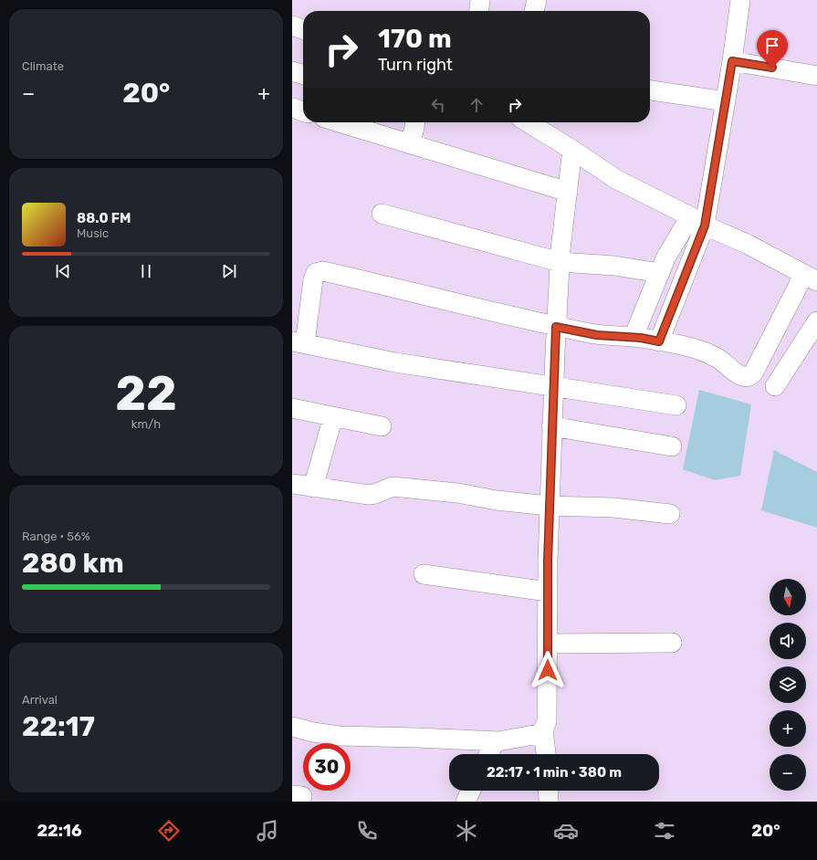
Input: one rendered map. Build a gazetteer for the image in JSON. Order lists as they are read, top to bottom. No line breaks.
{"north":"bottom","page":{"tile":["Climate",["22","km/h"],["Range · 56%","280 km"],["Arrival","22:17"]],"turn":["170 m","Turn right"],"heat":["−","20°","+"],"song":["88.0 FM","Music"],"map_buttons":["+","−"],"limit":"30","trip":"22:17 · 1 min · 380 m","tabs":["22:16","20°"]}}
